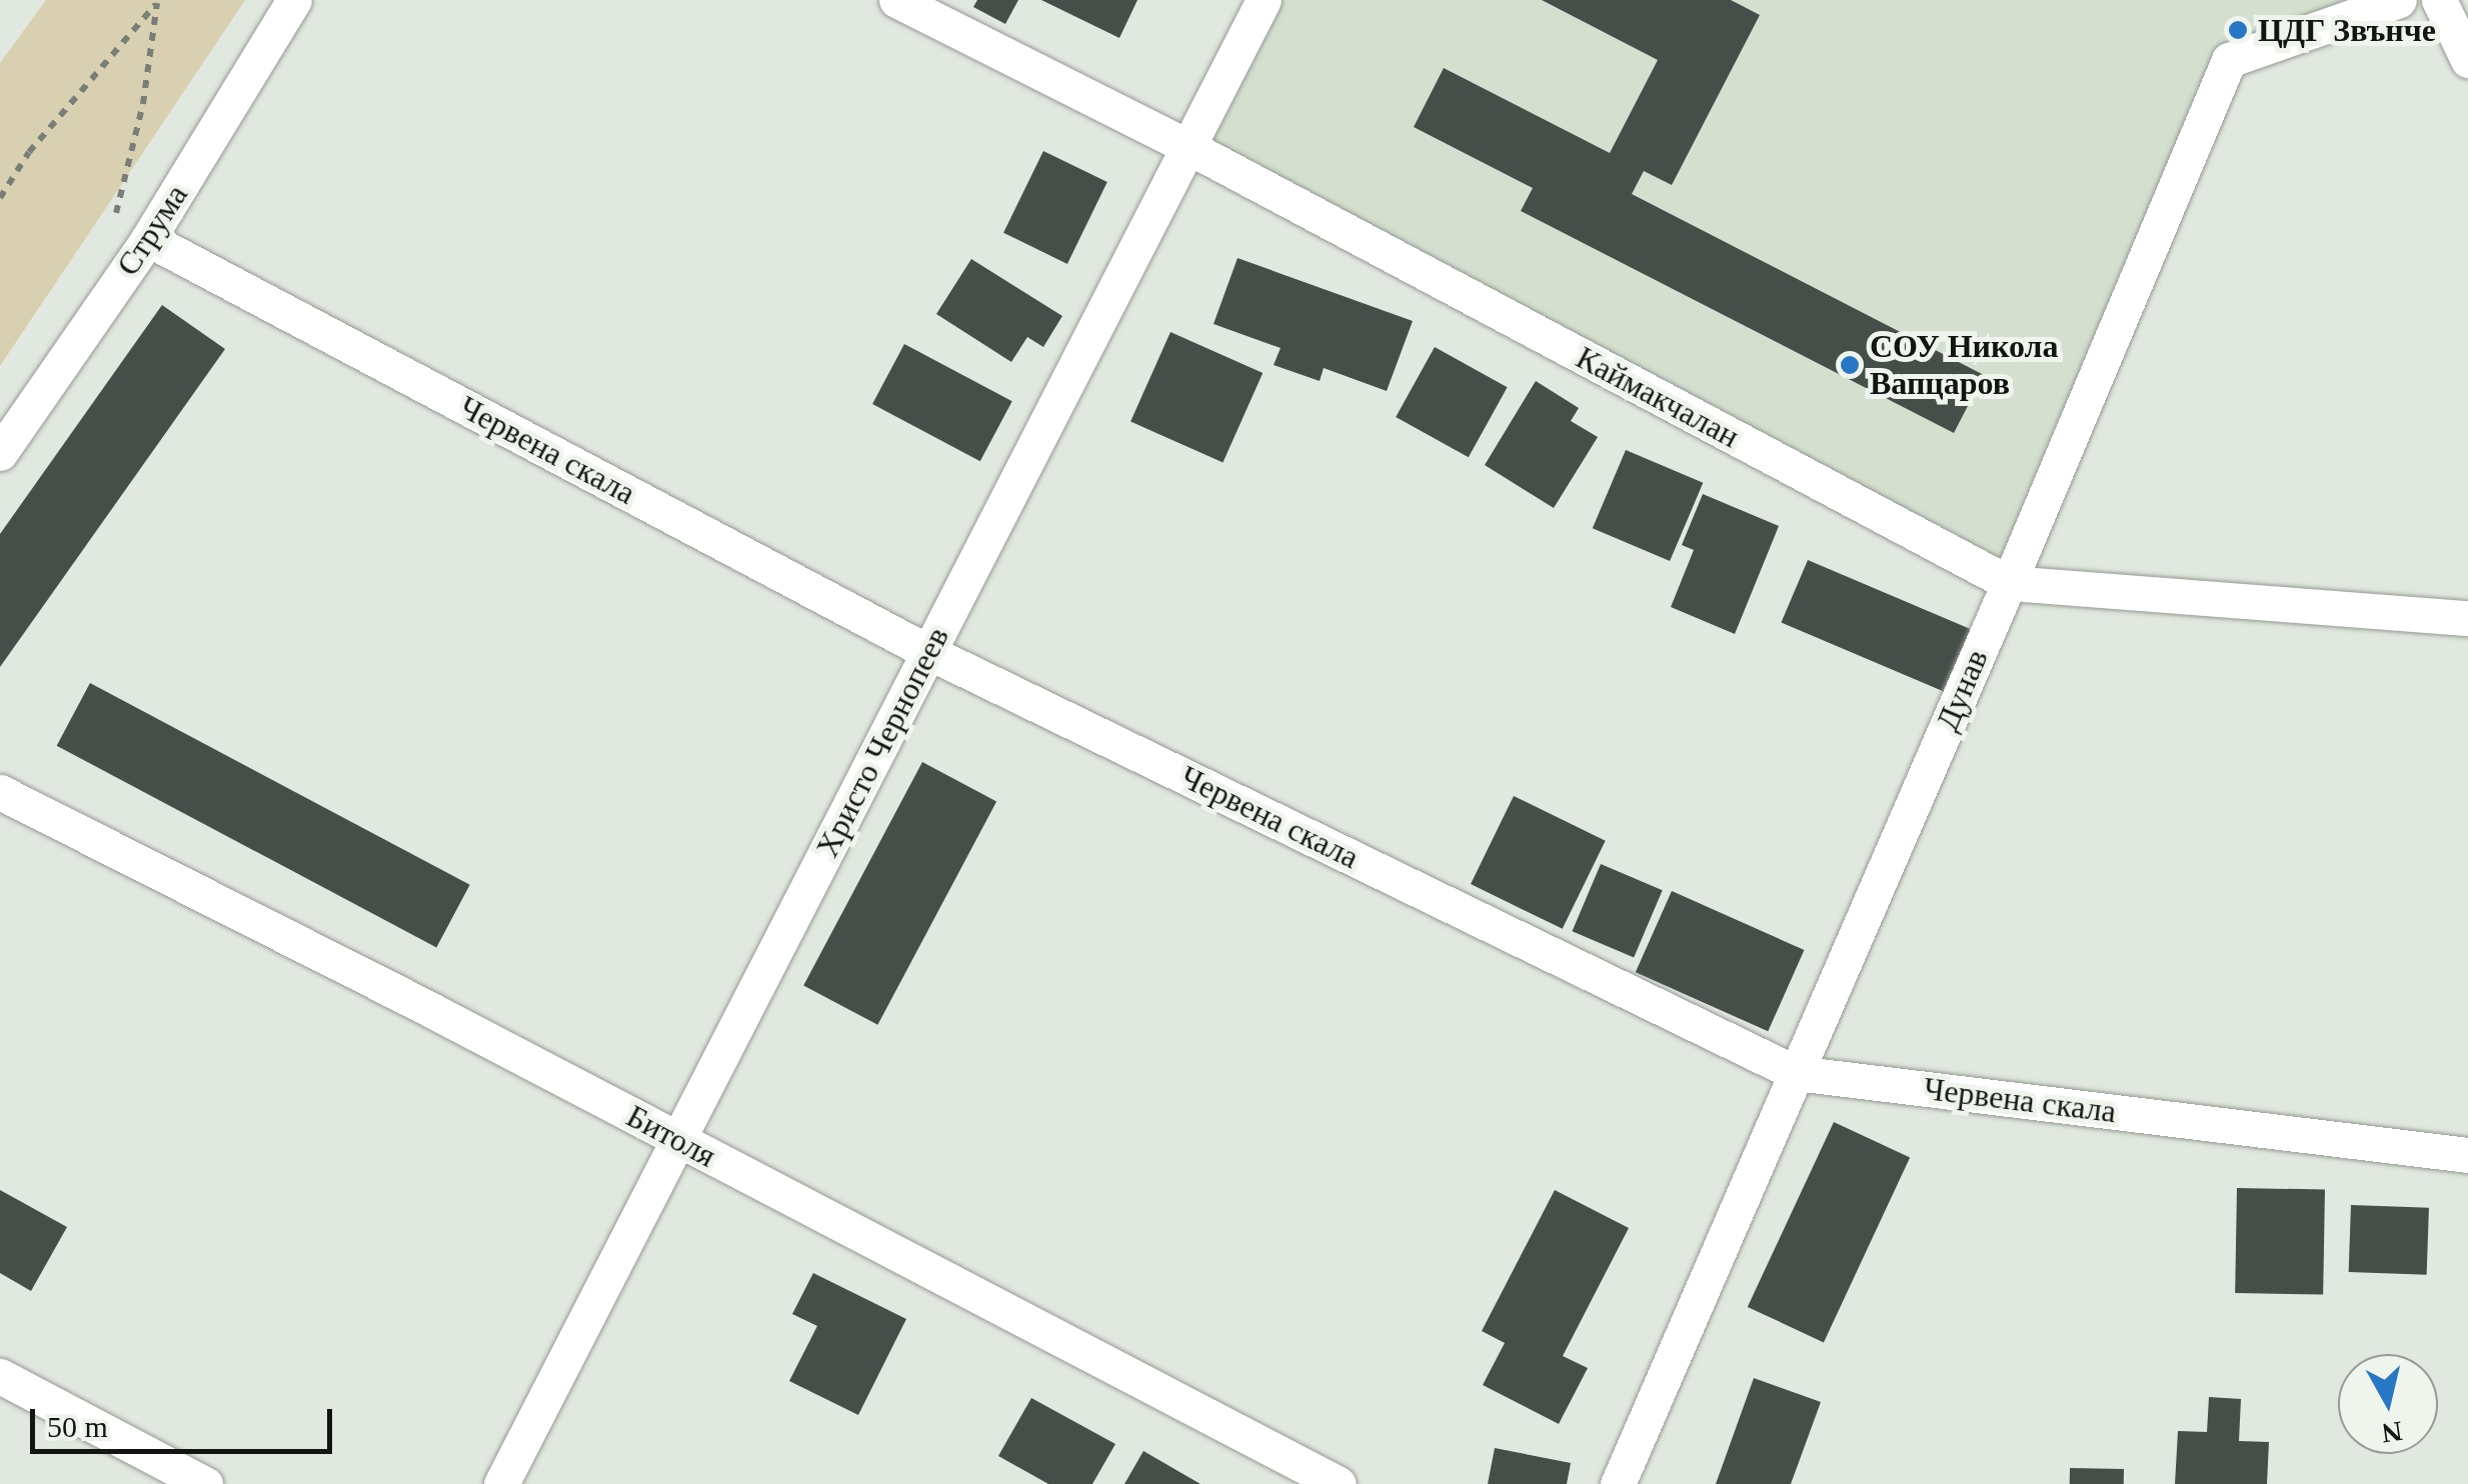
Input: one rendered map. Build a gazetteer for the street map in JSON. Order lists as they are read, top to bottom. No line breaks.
{"streets":{"street":["Струма","Каймакчалан","Червена скала","Дунав","Христо Чернопеев","Битоля"]},"crossings":[["Струма","Червена скала"],["Каймакчалан","Дунав"],["Каймакчалан","Христо Чернопеев"],["Червена скала","Дунав"],["Червена скала","Христо Чернопеев"],["Христо Чернопеев","Битоля"]],"places":["ЦДГ Звънче","СОУ Никола Вапцаров"],"scale_bar":"50 m","north":"bottom"}
